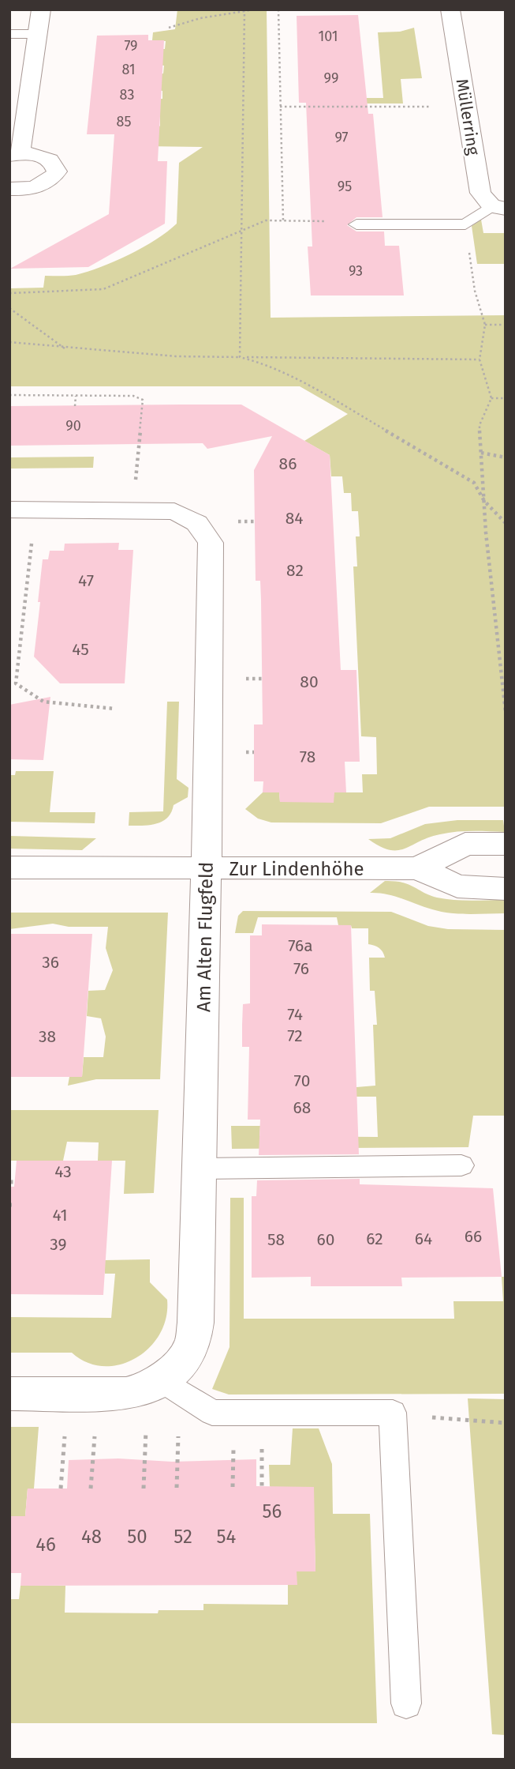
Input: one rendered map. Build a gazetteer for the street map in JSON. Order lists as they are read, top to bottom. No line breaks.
{"streets":{"street":["Müllerring","Zur Lindenhöhe","Am Alten Flugfeld"]},"crossings":[["Zur Lindenhöhe","Am Alten Flugfeld"]],"house_numbers":["101","79","81","99","83","85","97","95","93","90","86","84","82","47","45","80","78","76a","36","76","74","72","38","70","68","43","41","66","62","64","58","60","39","56","48","50","52","54","46"]}
